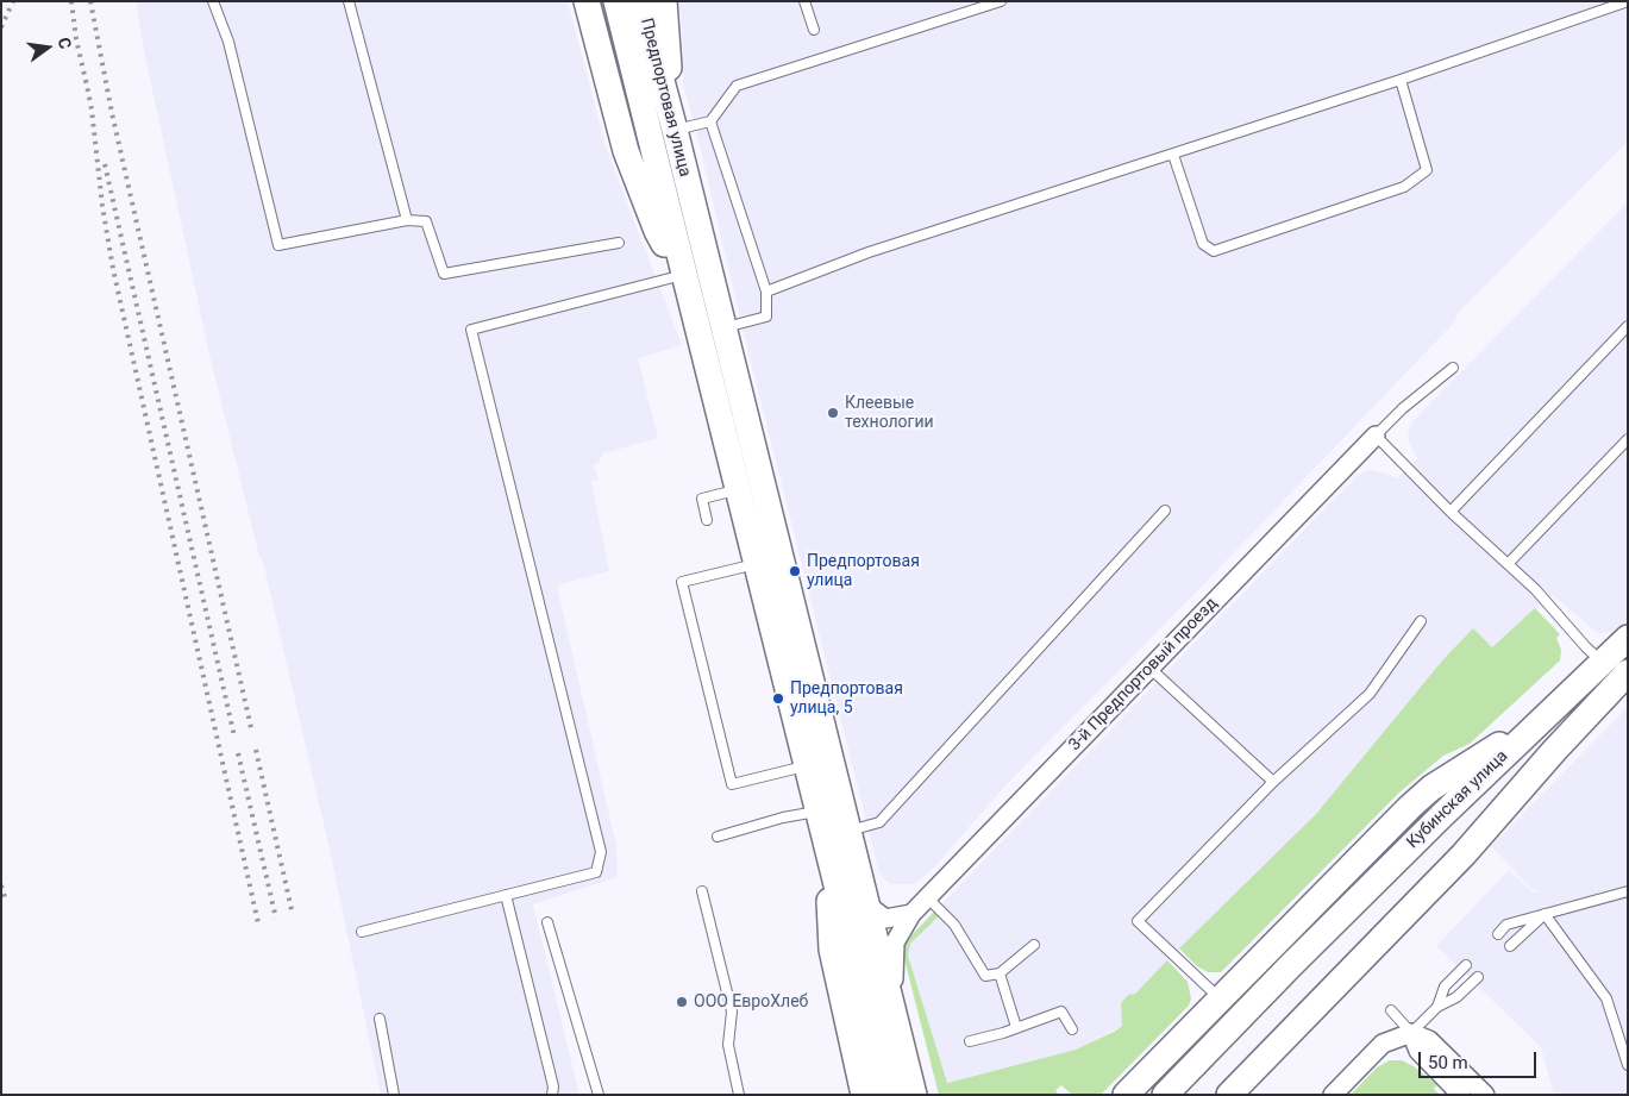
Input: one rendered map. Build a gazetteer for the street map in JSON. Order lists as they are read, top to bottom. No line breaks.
{"streets":{"main road":["Предпортовая улица","Кубинская улица"],"street":["3-й Предпортовый проезд"]},"crossings":[["Предпортовая улица","3-й Предпортовый проезд"]],"places":["Клеевые технологии","Предпортовая улица","Предпортовая улица, 5","ООО ЕвроХлеб"],"scale_bar":"50 m","north":"right"}
